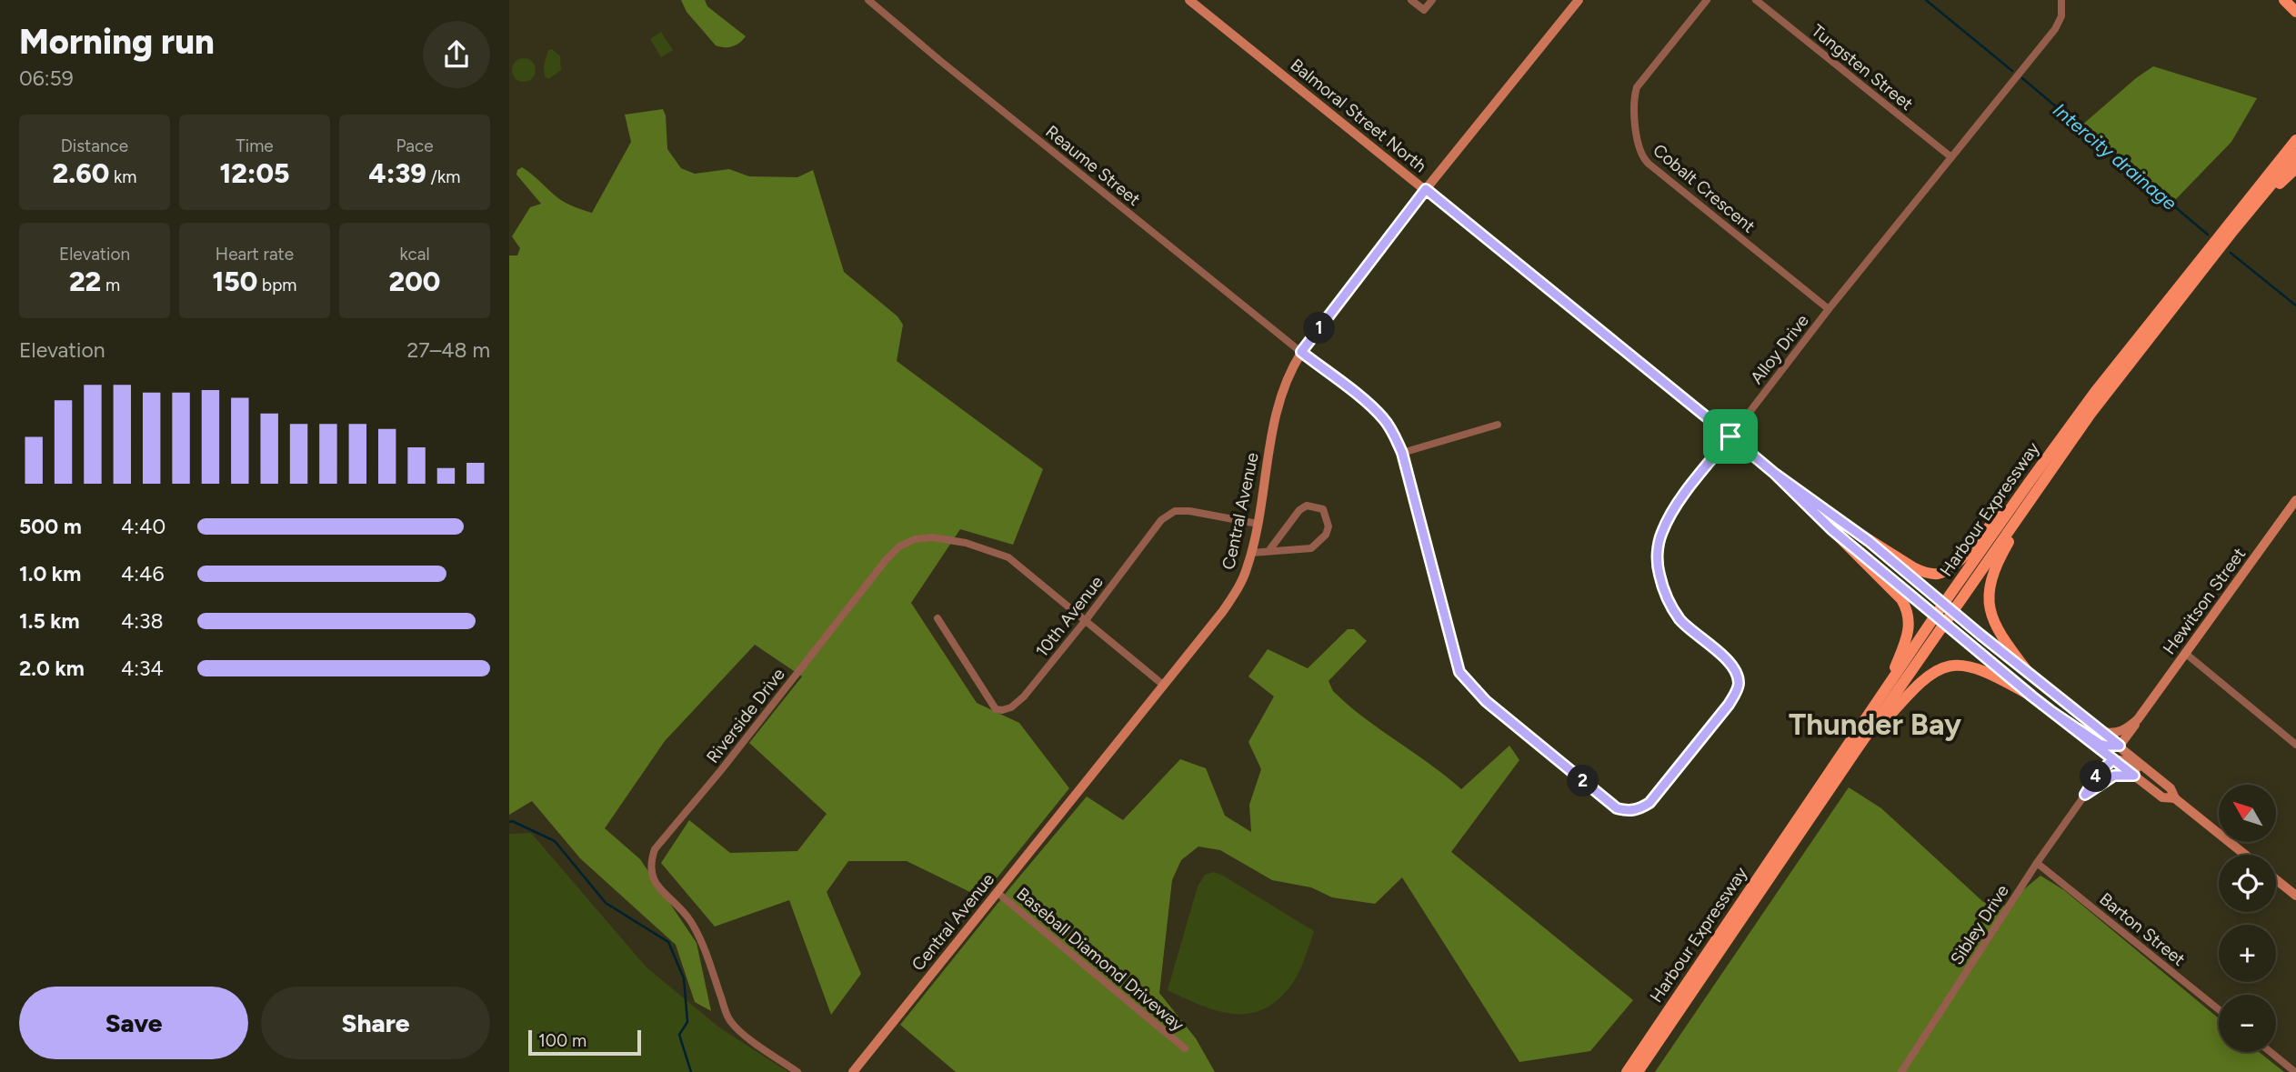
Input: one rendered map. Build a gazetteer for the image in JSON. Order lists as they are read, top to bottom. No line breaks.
{"streets":{"main road":["Balmoral Street North","Harbour Expressway","Central Avenue","Hewitson Street"],"street":["Tungsten Street","Reaume Street","Cobalt Crescent","Alloy Drive","10th Avenue","Riverside Drive","Sibley Drive","Barton Street","Baseball Diamond Driveway"]},"crossings":[["Tungsten Street","Alloy Drive"],["Balmoral Street North","Alloy Drive"],["Balmoral Street North","Harbour Expressway"],["Balmoral Street North","Central Avenue"],["Balmoral Street North","Hewitson Street"],["Reaume Street","Alloy Drive"],["Reaume Street","Central Avenue"],["Cobalt Crescent","Alloy Drive"],["Central Avenue","10th Avenue"],["Central Avenue","Riverside Drive"],["Central Avenue","Baseball Diamond Driveway"],["10th Avenue","Riverside Drive"],["Sibley Drive","Barton Street"]],"districts":["Thunder Bay"],"water":["Intercity drainage"],"scale_bar":"100 m","north":"top left","page":{"heading":["Morning run","06:59"],"stats":[["Distance","2.60 km"],["Time","12:05"],["Pace","4:39 /km"],["Elevation","22 m"],["Heart rate","150 bpm"],["kcal","200"]],"pins":["1","4","2"],"chart":["Elevation","27–48 m"],"list":[{"name":"500 m","note":"4:40"},{"name":"1.0 km","note":"4:46"},{"name":"1.5 km","note":"4:38"},{"name":"2.0 km","note":"4:34"}],"map_buttons":["+","−"],"buttons":["Save","Share"],"scale":"100 m"}}
